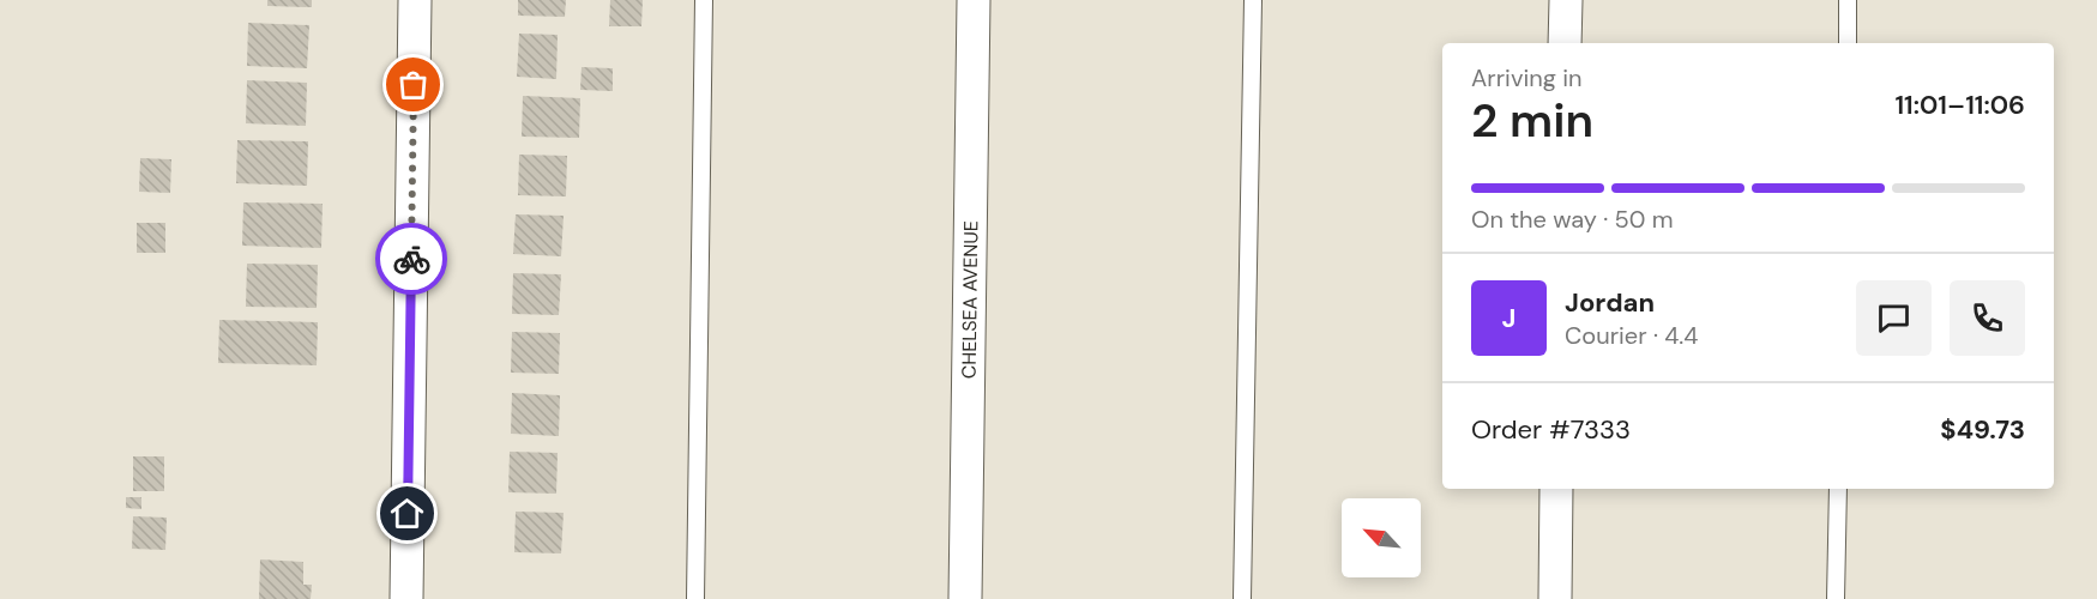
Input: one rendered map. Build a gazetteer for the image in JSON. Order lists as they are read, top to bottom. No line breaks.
{"streets":{"street":["CHELSEA AVENUE"]},"north":"top left","page":{"heading":["2 min","Arriving in","11:01–11:06"],"panel":["Jordan","Courier · 4.4","Order #7333","$49.73"],"bar":"On the way · 50 m","round":"J"}}
